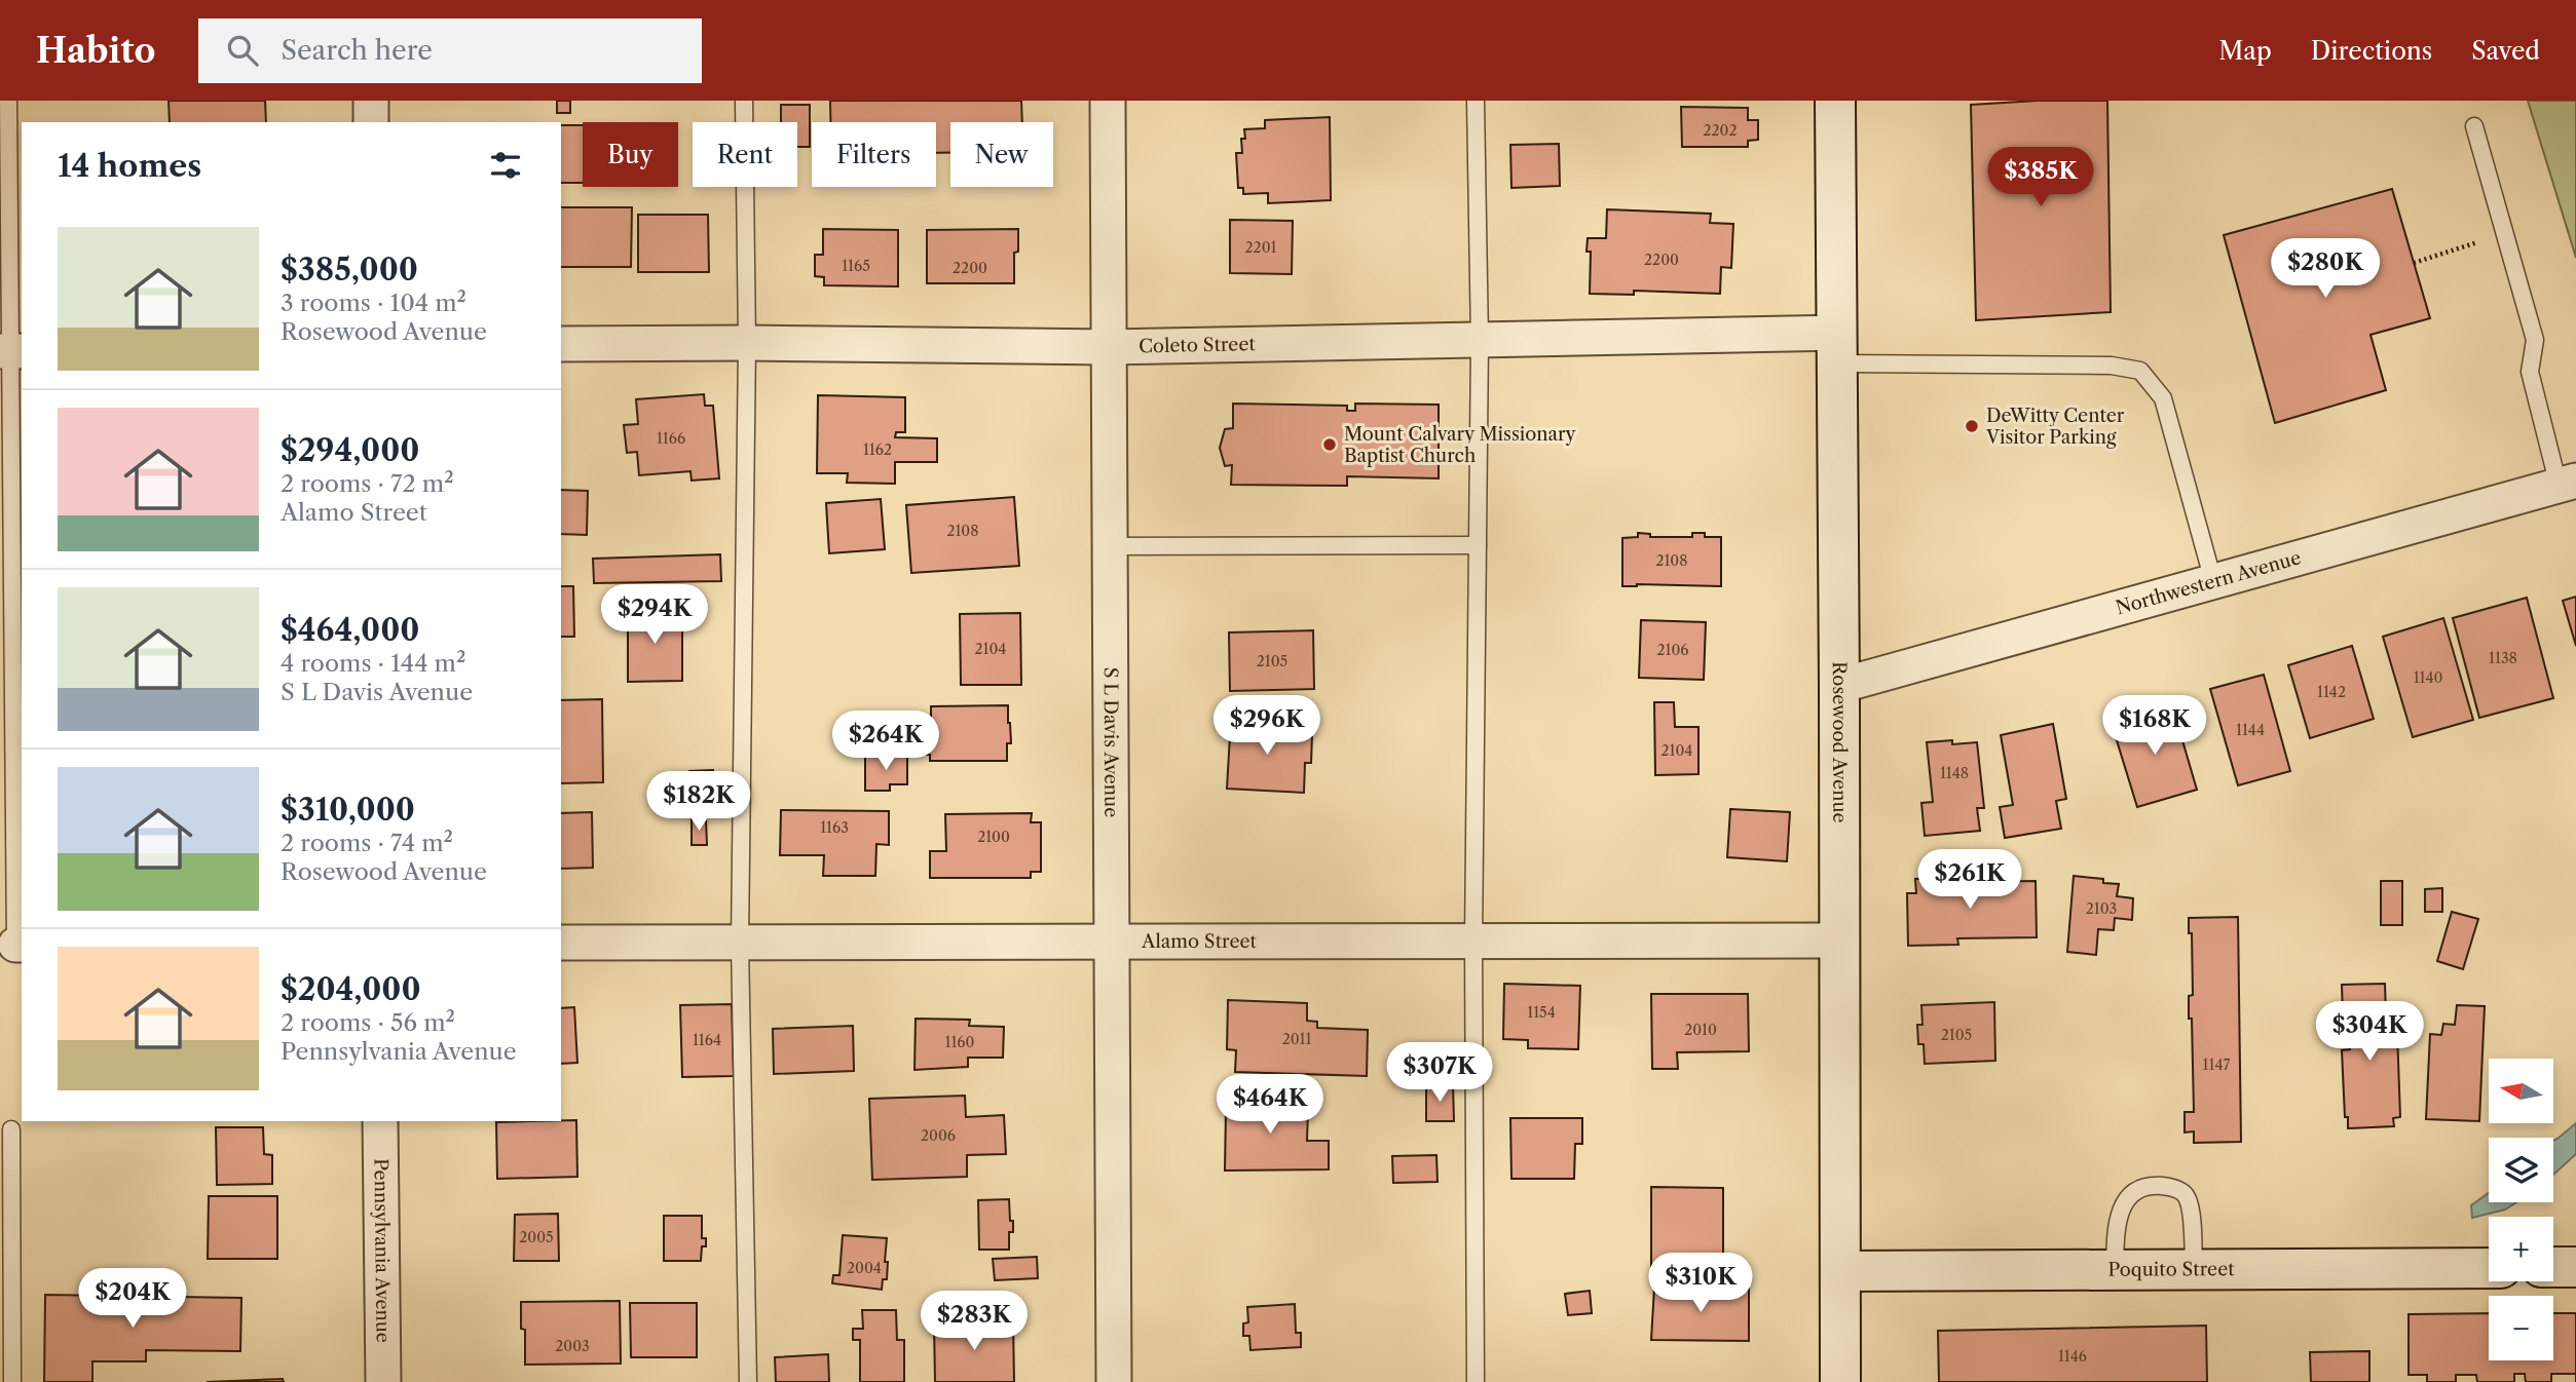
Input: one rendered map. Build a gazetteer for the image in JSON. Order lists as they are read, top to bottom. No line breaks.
{"streets":{"street":["Coleto Street","Northwestern Avenue","S L Davis Avenue","Rosewood Avenue","Alamo Street","Pennsylvania Avenue","Poquito Street"]},"crossings":[["Coleto Street","S L Davis Avenue"],["Coleto Street","Rosewood Avenue"],["Northwestern Avenue","Rosewood Avenue"],["S L Davis Avenue","Alamo Street"],["Rosewood Avenue","Alamo Street"],["Rosewood Avenue","Poquito Street"]],"places":["DeWitty Center Visitor Parking","Mount Calvary Missionary Baptist Church"],"house_numbers":["2202","2201","2200","1165","2200","1166","1162","2108","2108","2104","2106","1138","2105","1140","1142","1144","2104","1148","1163","2100","2103","1154","2010","2105","2011","1164","1160","1147","2006","2005","2004","2003","1146"],"north":"left","page":{"header":"Habito","search":"Search here","nav":["Map","Directions","Saved"],"chip":["Buy","Rent","Filters","New"],"heading":"14 homes","price":["$385K","$280K","$294K","$296K","$168K","$264K","$182K","$261K","$304K","$307K","$464K","$310K","$204K","$283K"],"list":[{"name":"$385,000","note":"3 rooms · 104 m² · Rosewood Avenue"},{"name":"$294,000","note":"2 rooms · 72 m² · Alamo Street"},{"name":"$464,000","note":"4 rooms · 144 m² · S L Davis Avenue"},{"name":"$310,000","note":"2 rooms · 74 m² · Rosewood Avenue"},{"name":"$204,000","note":"2 rooms · 56 m² · Pennsylvania Avenue"}],"map_buttons":["+","−"]}}
